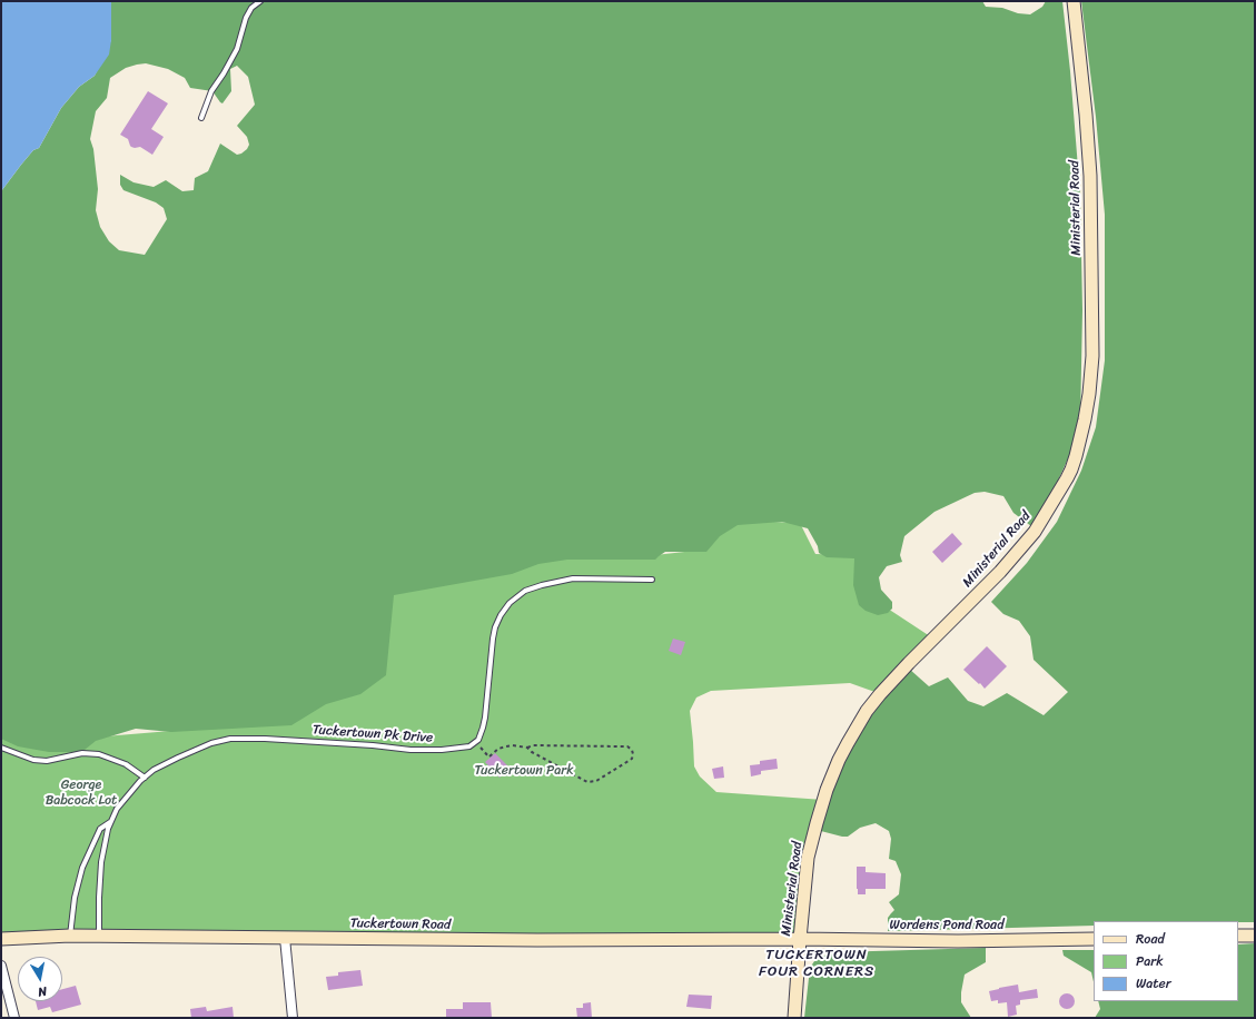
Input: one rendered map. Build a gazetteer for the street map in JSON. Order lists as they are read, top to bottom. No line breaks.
{"streets":{"street":["Ministerial Road","Tuckertown Road","Wordens Pond Road"],"lane":["Tuckertown Pk Drive"]},"crossings":[["Ministerial Road","Tuckertown Road"],["Ministerial Road","Wordens Pond Road"],["Tuckertown Pk Drive","Tuckertown Road"],["Tuckertown Road","Wordens Pond Road"]],"districts":["TUCKERTOWN FOUR CORNERS"],"parks":["Tuckertown Park","George Babcock Lot"],"legend":["Road","Park","Water"],"north":"bottom"}
